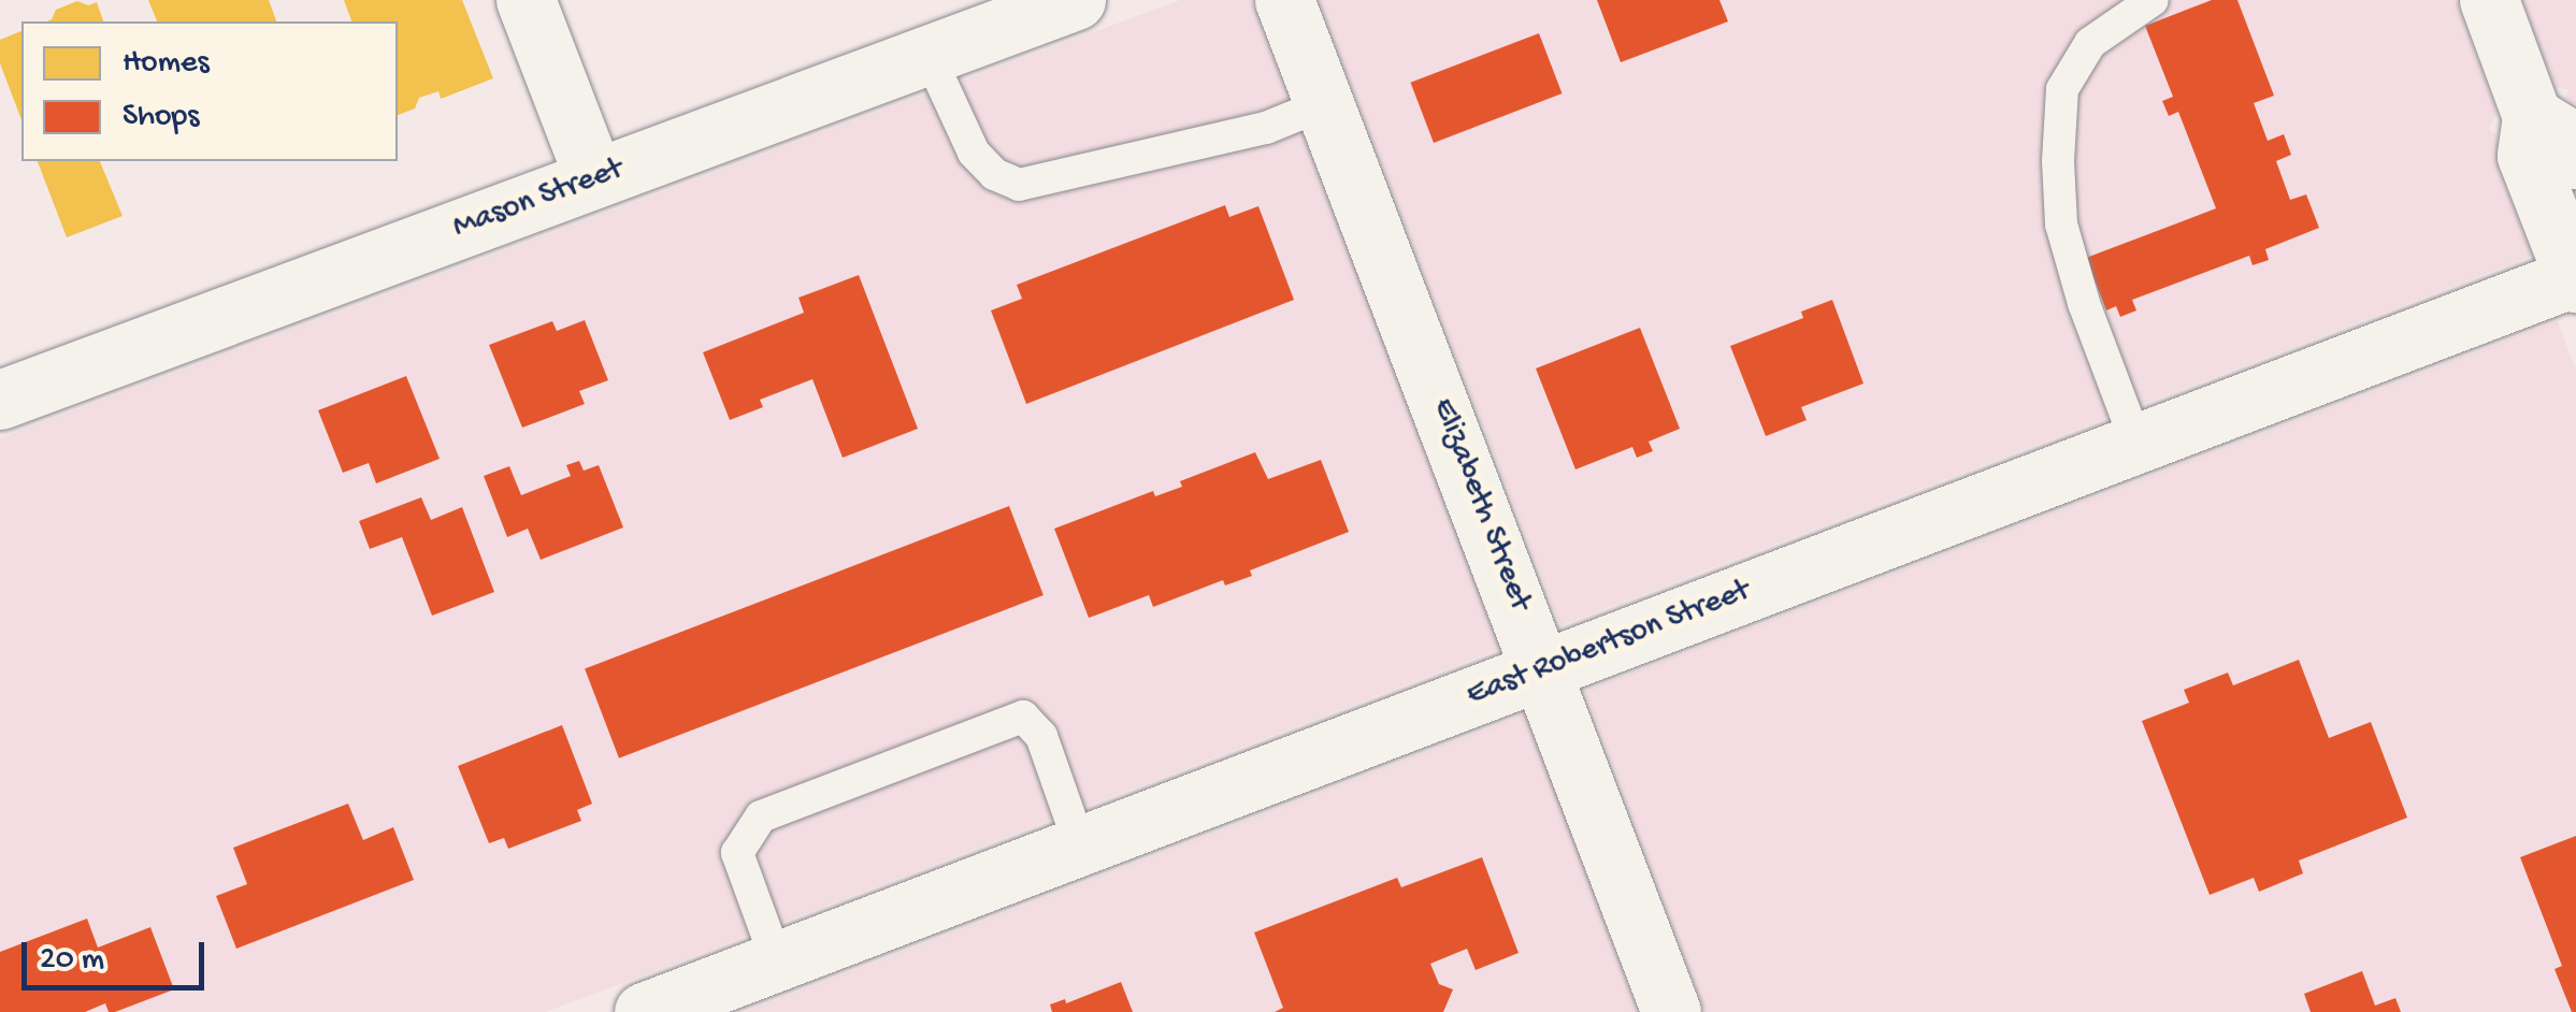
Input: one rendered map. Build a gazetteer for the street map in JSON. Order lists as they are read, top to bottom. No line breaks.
{"streets":{"street":["Mason Street","Elizabeth Street","East Robertson Street"]},"crossings":[["Elizabeth Street","East Robertson Street"]],"legend":["Homes","Shops"],"scale_bar":"20 m"}
